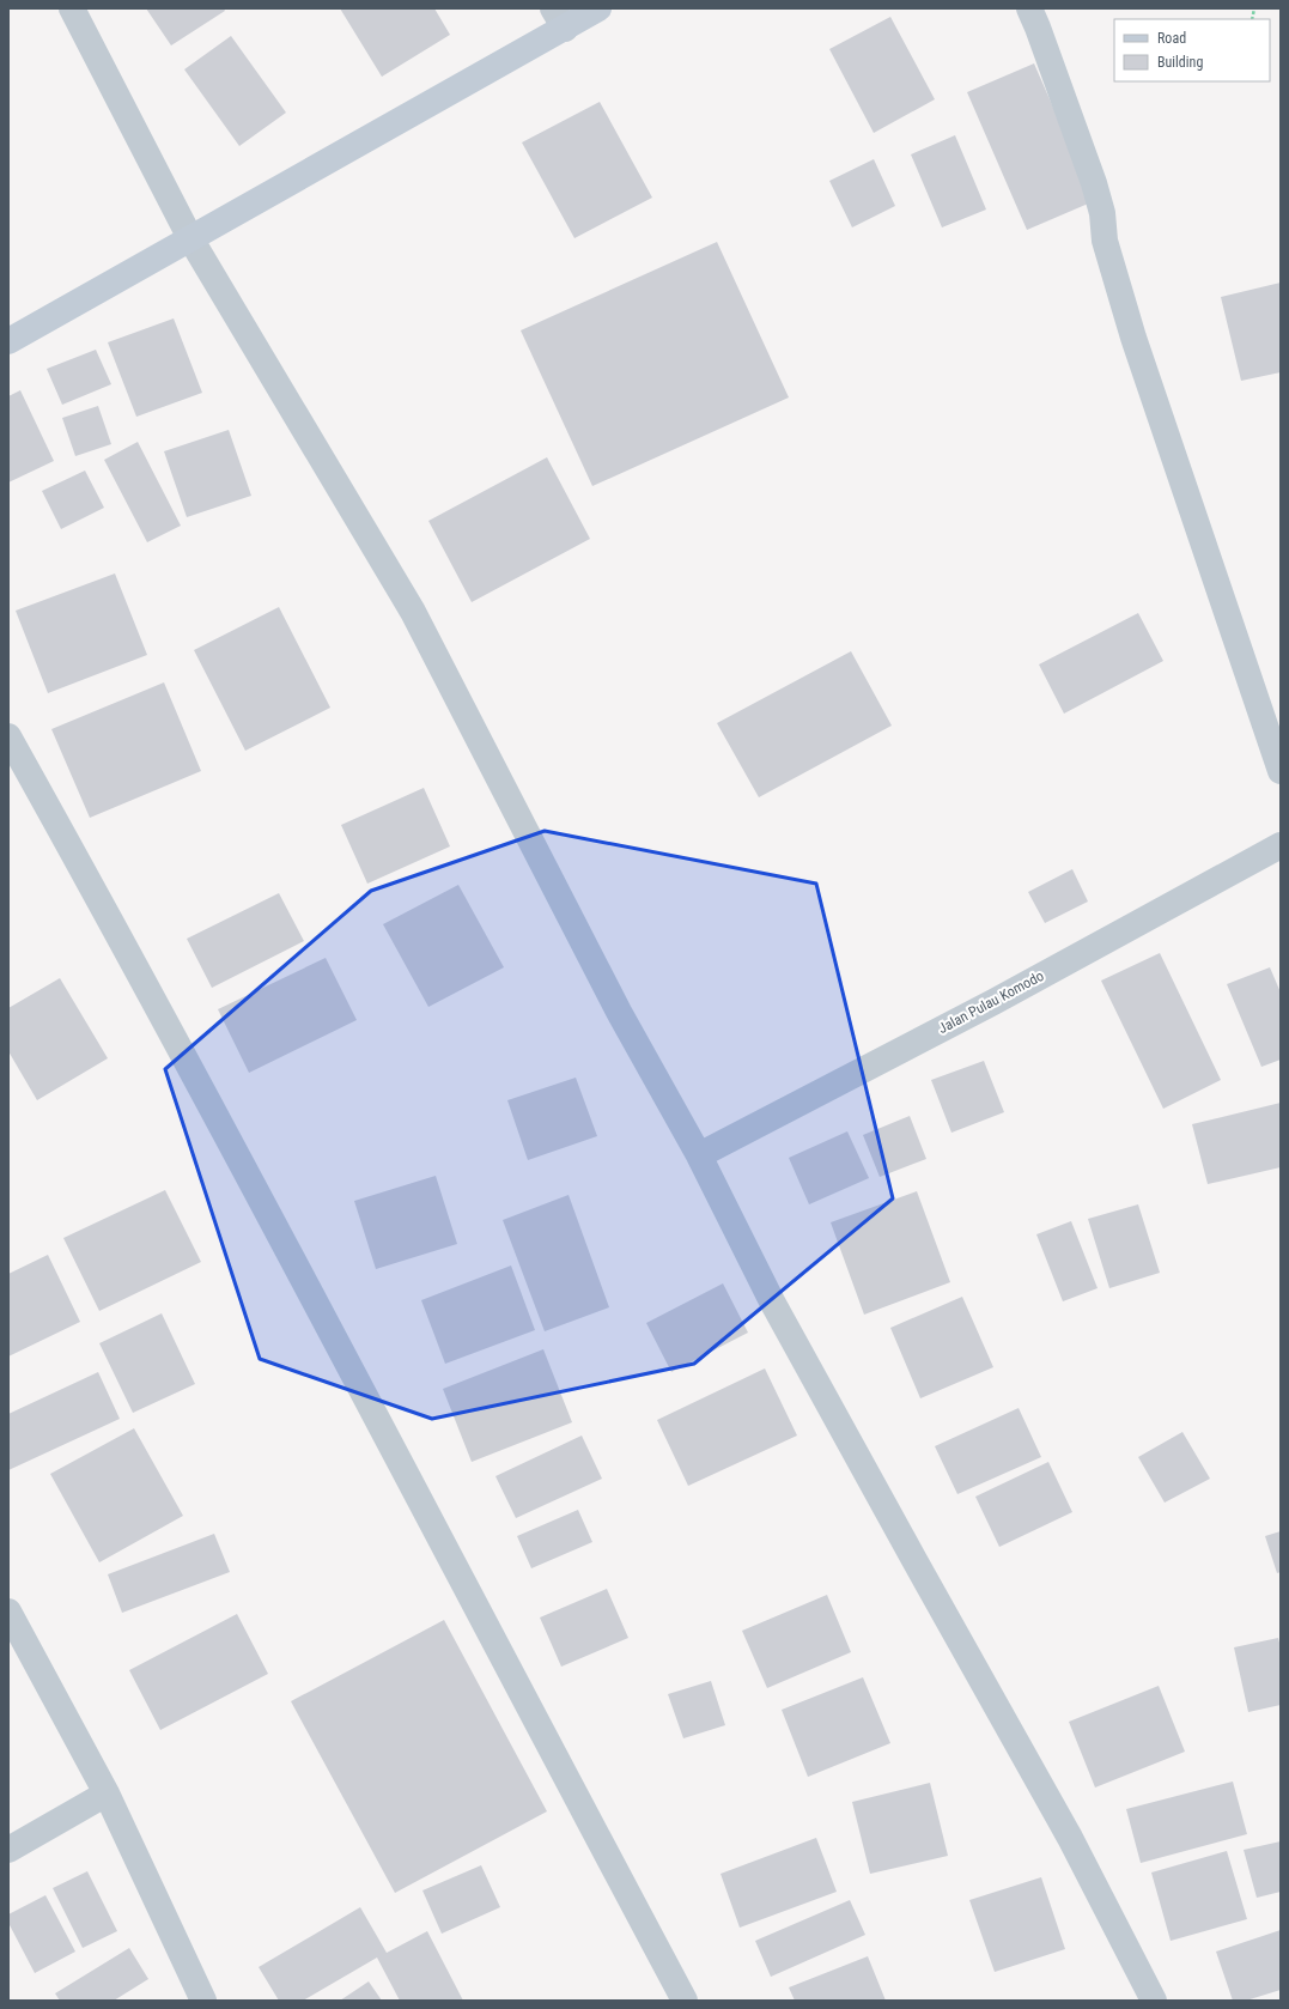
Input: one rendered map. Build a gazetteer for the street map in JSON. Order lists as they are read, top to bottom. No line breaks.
{"streets":{"street":["Jalan Pulau Komodo"]},"legend":["Road","Building"]}
